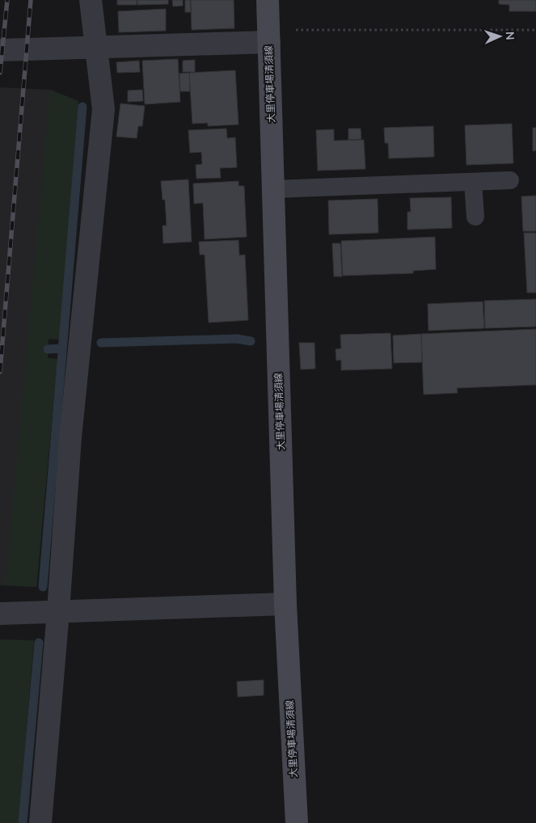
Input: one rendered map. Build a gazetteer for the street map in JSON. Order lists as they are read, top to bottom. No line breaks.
{"streets":{"main road":["大里停車場清須線"]},"north":"right"}
